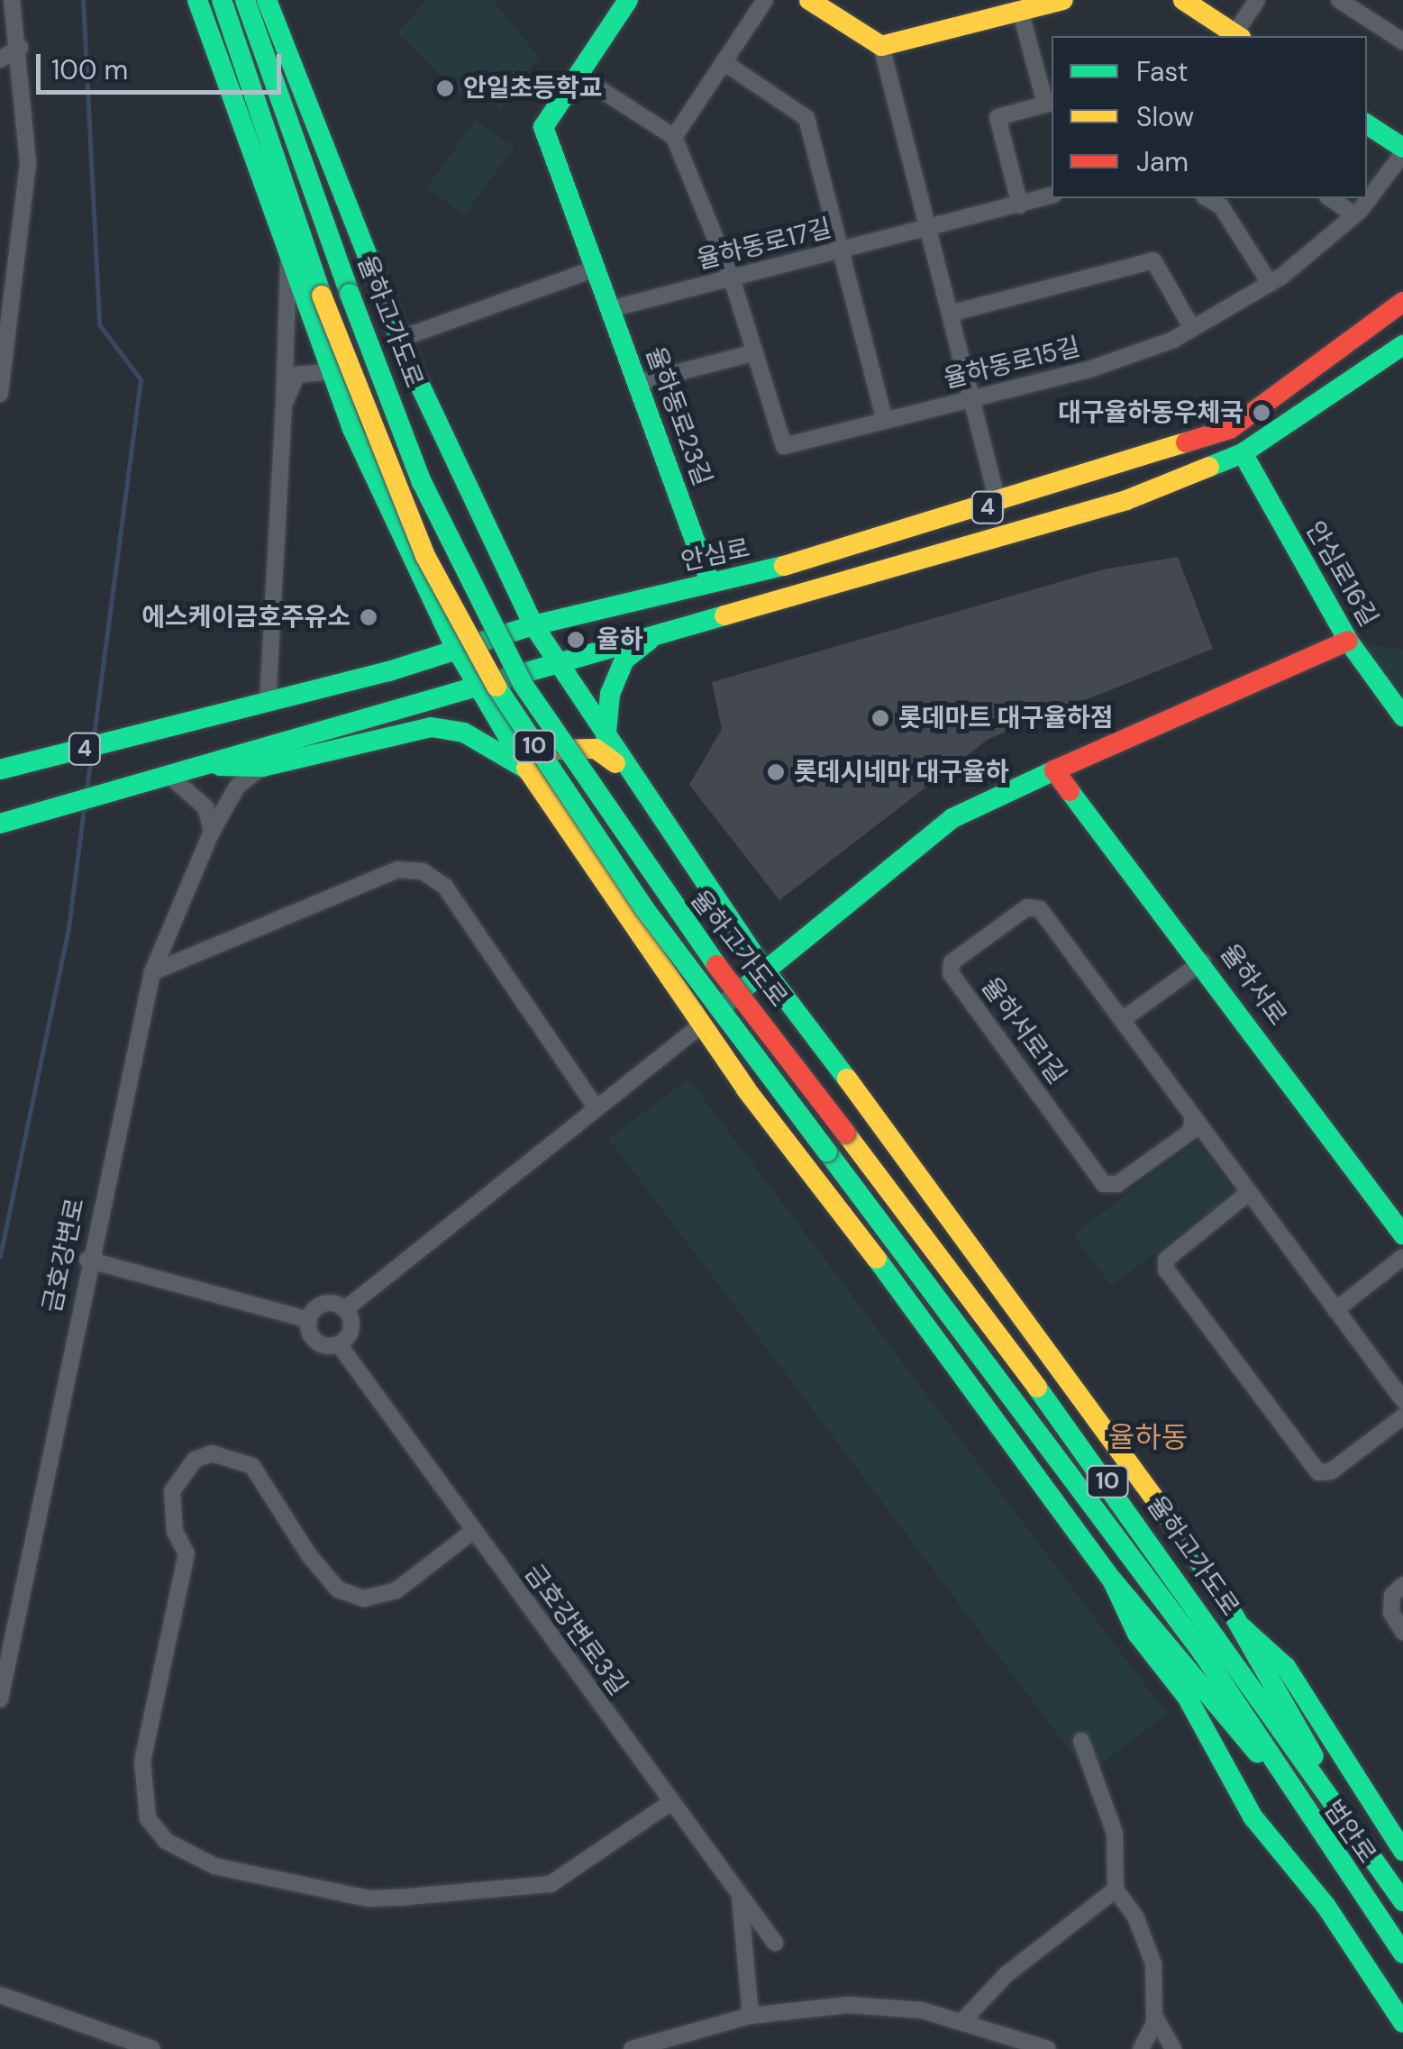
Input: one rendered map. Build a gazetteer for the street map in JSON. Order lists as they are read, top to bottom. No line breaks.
{"streets":{"main road":["율하고가도로","율하동로23길","4","안심로","안심로16길","10","율하서로","범안로"],"street":["율하동로17길","율하동로15길","율하서로1길","금호강변로","금호강변로3길"]},"crossings":[["율하동로17길","율하동로23길"],["율하고가도로","범안로"],["율하동로23길","안심로"],["4","안심로16길"]],"districts":["율하동"],"places":["안일초등학교","대구율하동우체국","에스케이금호주유소","율하","롯데마트 대구율하점","롯데시네마 대구율하"],"legend":["Fast","Slow","Jam"],"scale_bar":"100 m"}
